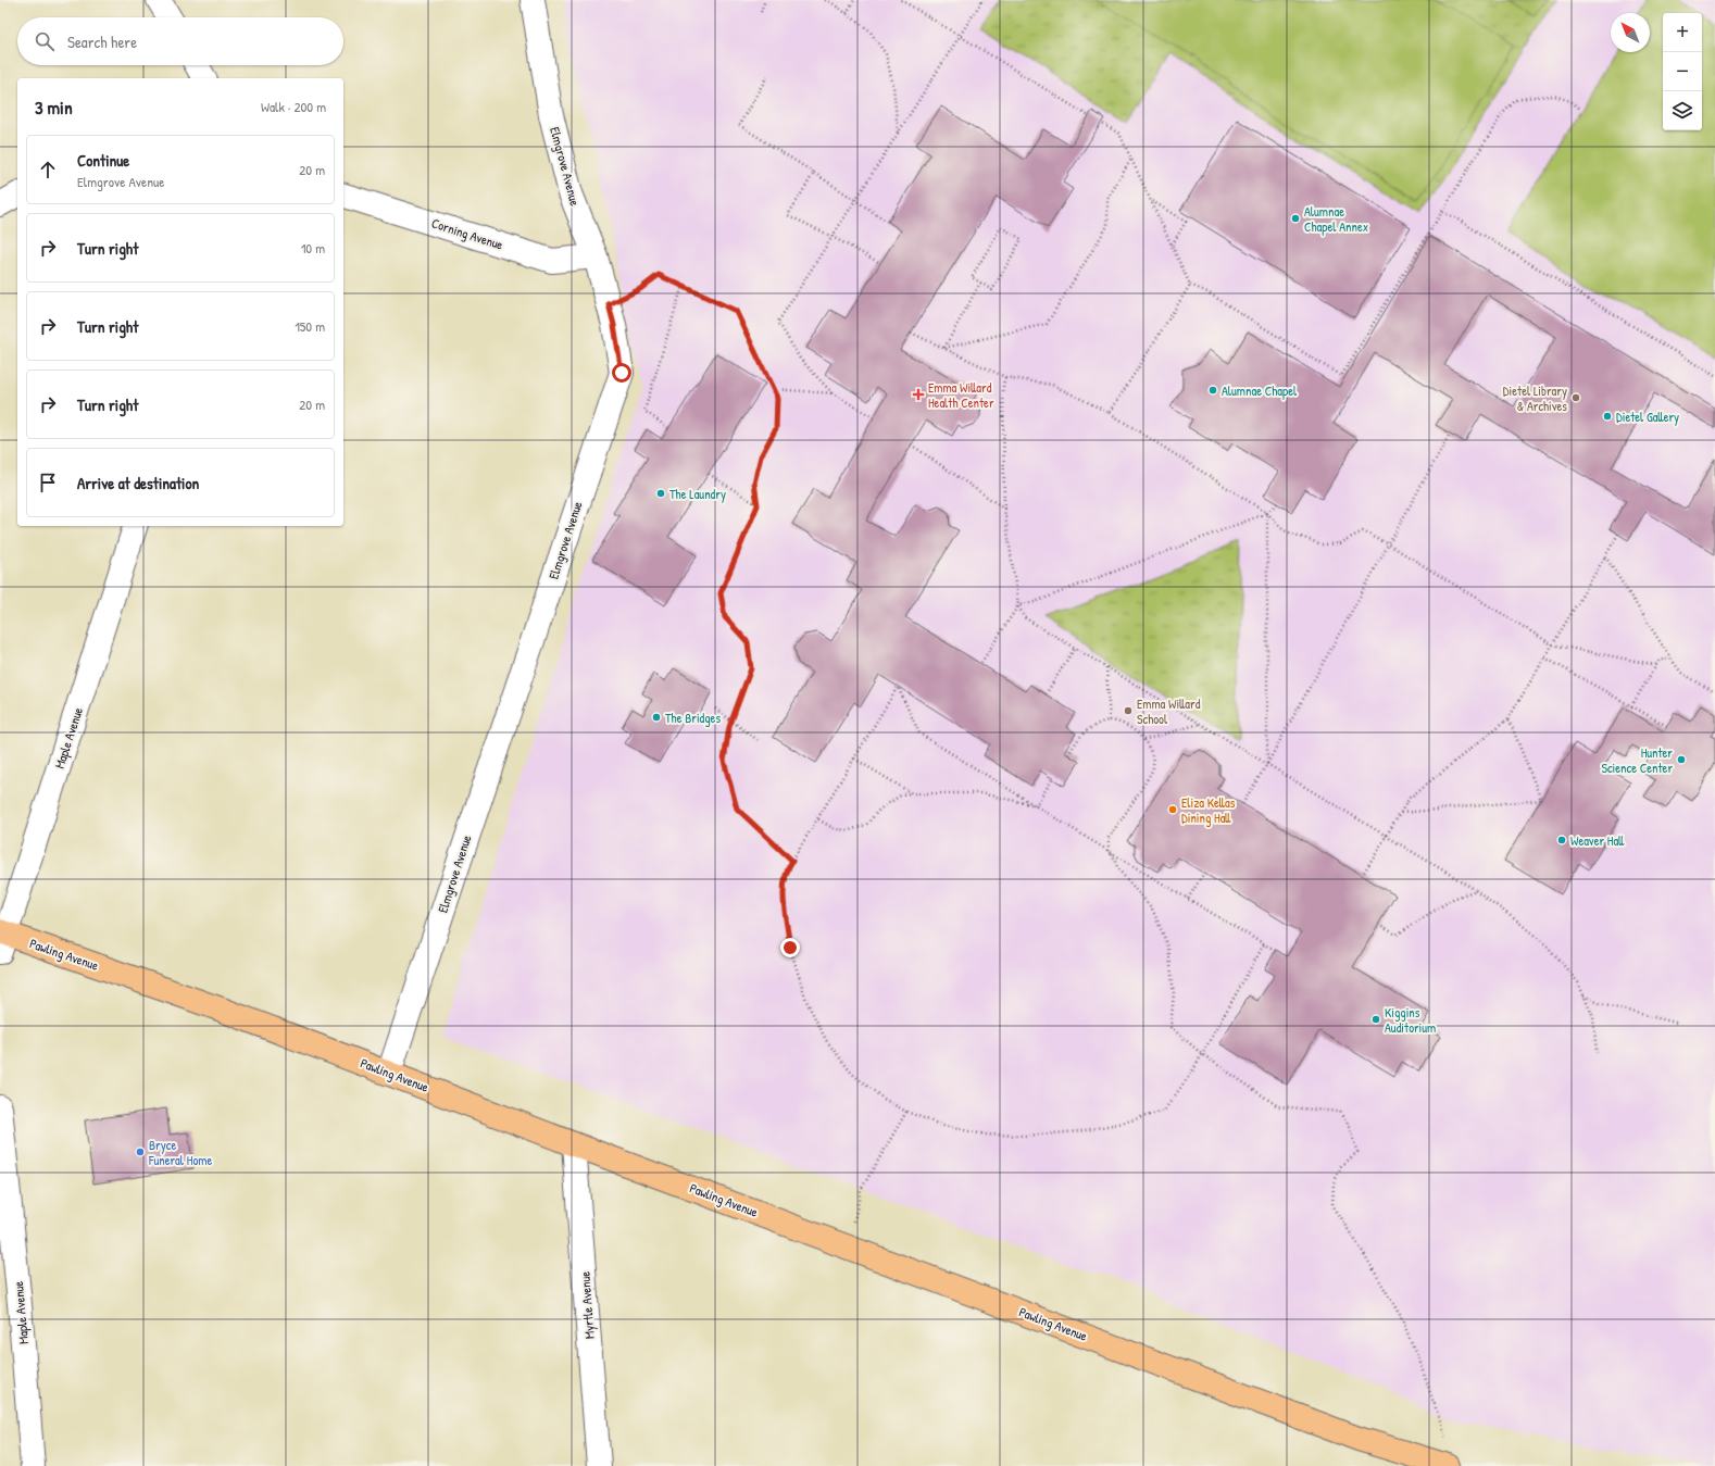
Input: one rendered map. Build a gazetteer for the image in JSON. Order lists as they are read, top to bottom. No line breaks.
{"streets":{"main road":["Pawling Avenue"],"street":["Elmgrove Avenue","Corning Avenue","Maple Avenue","Myrtle Avenue"]},"crossings":[["Elmgrove Avenue","Corning Avenue"],["Elmgrove Avenue","Pawling Avenue"],["Maple Avenue","Pawling Avenue"],["Pawling Avenue","Myrtle Avenue"]],"places":{"other":["Alumnae Chapel Annex","Alumnae Chapel","Dietel Library & Archives","Dietel Gallery","The Laundry","Emma Willard School","The Bridges","Hunter Science Center","Eliza Kellas Dining Hall","Weaver Hall","Kiggins Auditorium","Bryce Funeral Home"],"health":["Emma Willard Health Center"]},"north":"top left","page":{"map_buttons":["+","−"],"search":"Search here","heading":["3 min","Walk · 200 m"],"list":[["Continue","Elmgrove Avenue","20 m"],["Turn right","10 m"],["Turn right","150 m"],["Turn right","20 m"],"Arrive at destination"]}}
